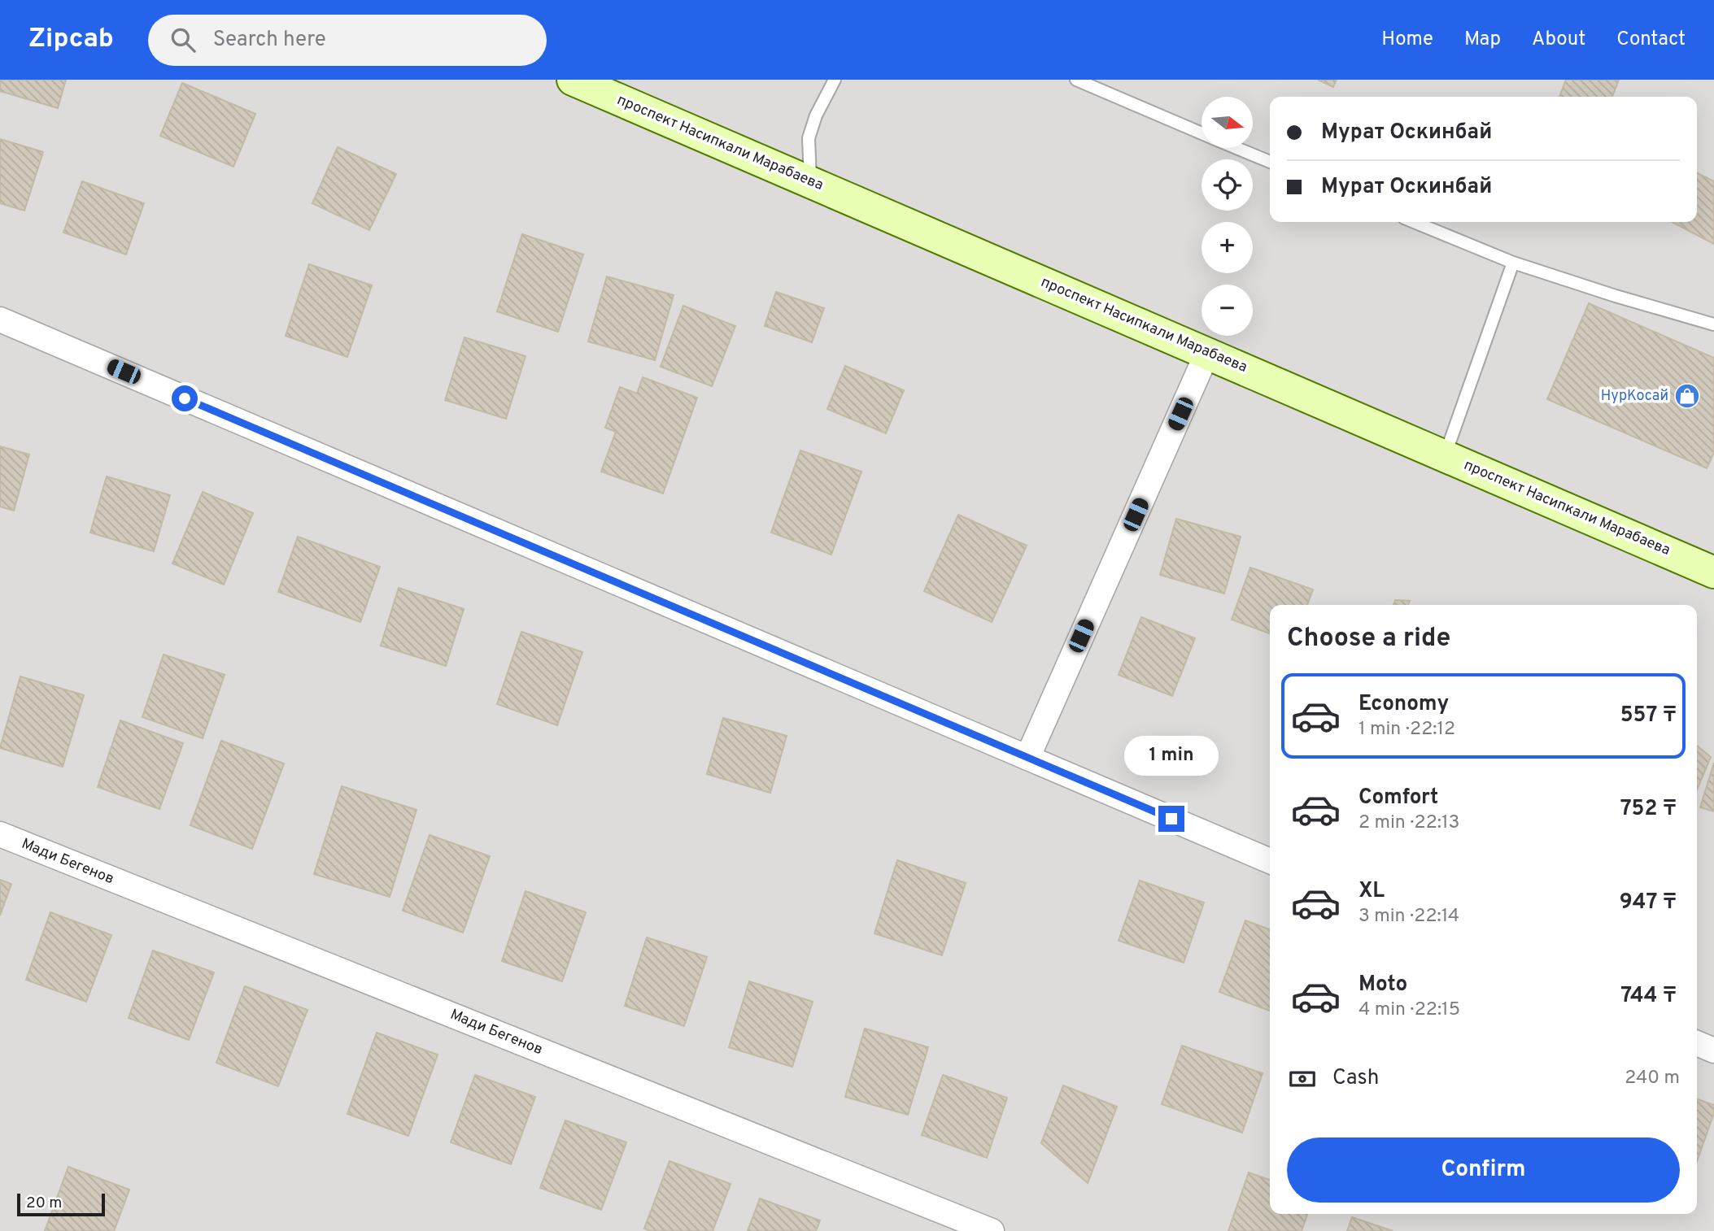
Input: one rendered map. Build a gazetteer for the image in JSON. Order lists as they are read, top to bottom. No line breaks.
{"streets":{"main road":["проспект Насипкали Марабаева"],"street":["Мади Бегенов"]},"places":{"shop":["НурКосай"]},"scale_bar":"20 m","north":"right","page":{"header":"Zipcab","search":"Search here","nav":["Home","Map","About","Contact"],"map_buttons":["+","−"],"banner":["Мурат Оскинбай","Мурат Оскинбай"],"heading":"Choose a ride","list":[{"name":"Economy","note":"1 min · 22:12","value":"557 ₸"},{"name":"Comfort","note":"2 min · 22:13","value":"752 ₸"},{"name":"XL","note":"3 min · 22:14","value":"947 ₸"},{"name":"Moto","note":"4 min · 22:15","value":"744 ₸"}],"bubble":"1 min","pay":["Cash","240 m"],"buttons":"Confirm","scale":"20 m"}}
